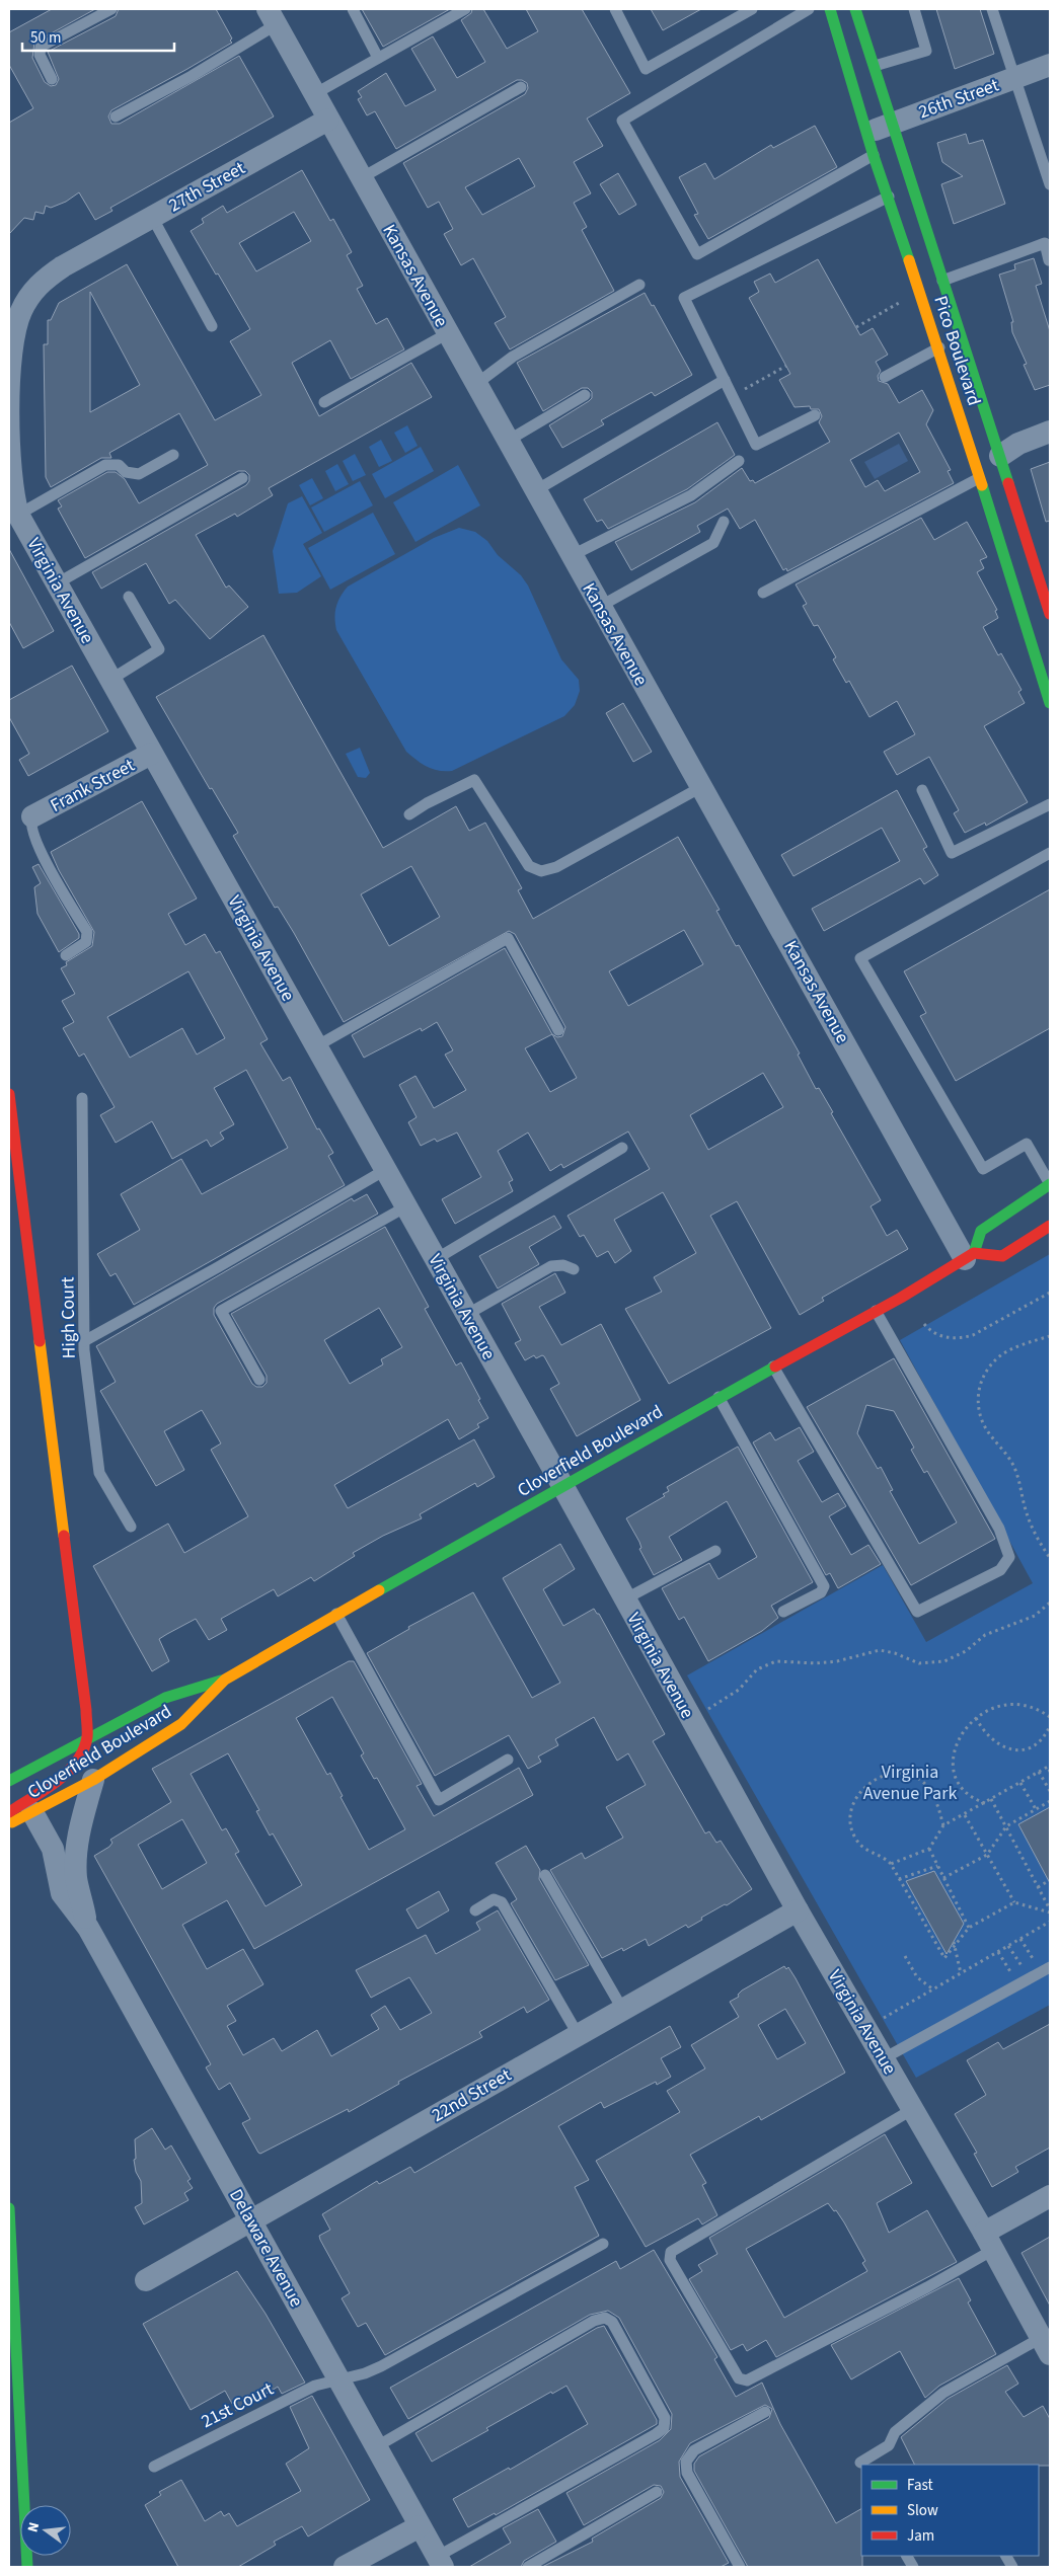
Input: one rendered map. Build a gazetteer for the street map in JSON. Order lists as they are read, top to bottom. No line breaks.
{"streets":{"main road":["Pico Boulevard","Cloverfield Boulevard"],"street":["26th Street","27th Street","Kansas Avenue","Virginia Avenue","Frank Street","22nd Street","Delaware Avenue"],"lane":["High Court","21st Court"]},"crossings":[["26th Street","Pico Boulevard"],["27th Street","Kansas Avenue"],["27th Street","Virginia Avenue"],["Kansas Avenue","Cloverfield Boulevard"],["Virginia Avenue","Frank Street"],["Virginia Avenue","Cloverfield Boulevard"],["Virginia Avenue","22nd Street"],["Cloverfield Boulevard","Delaware Avenue"],["22nd Street","Delaware Avenue"],["Delaware Avenue","21st Court"]],"parks":["Virginia Avenue Park"],"legend":["Fast","Slow","Jam"],"scale_bar":"50 m","north":"left"}
